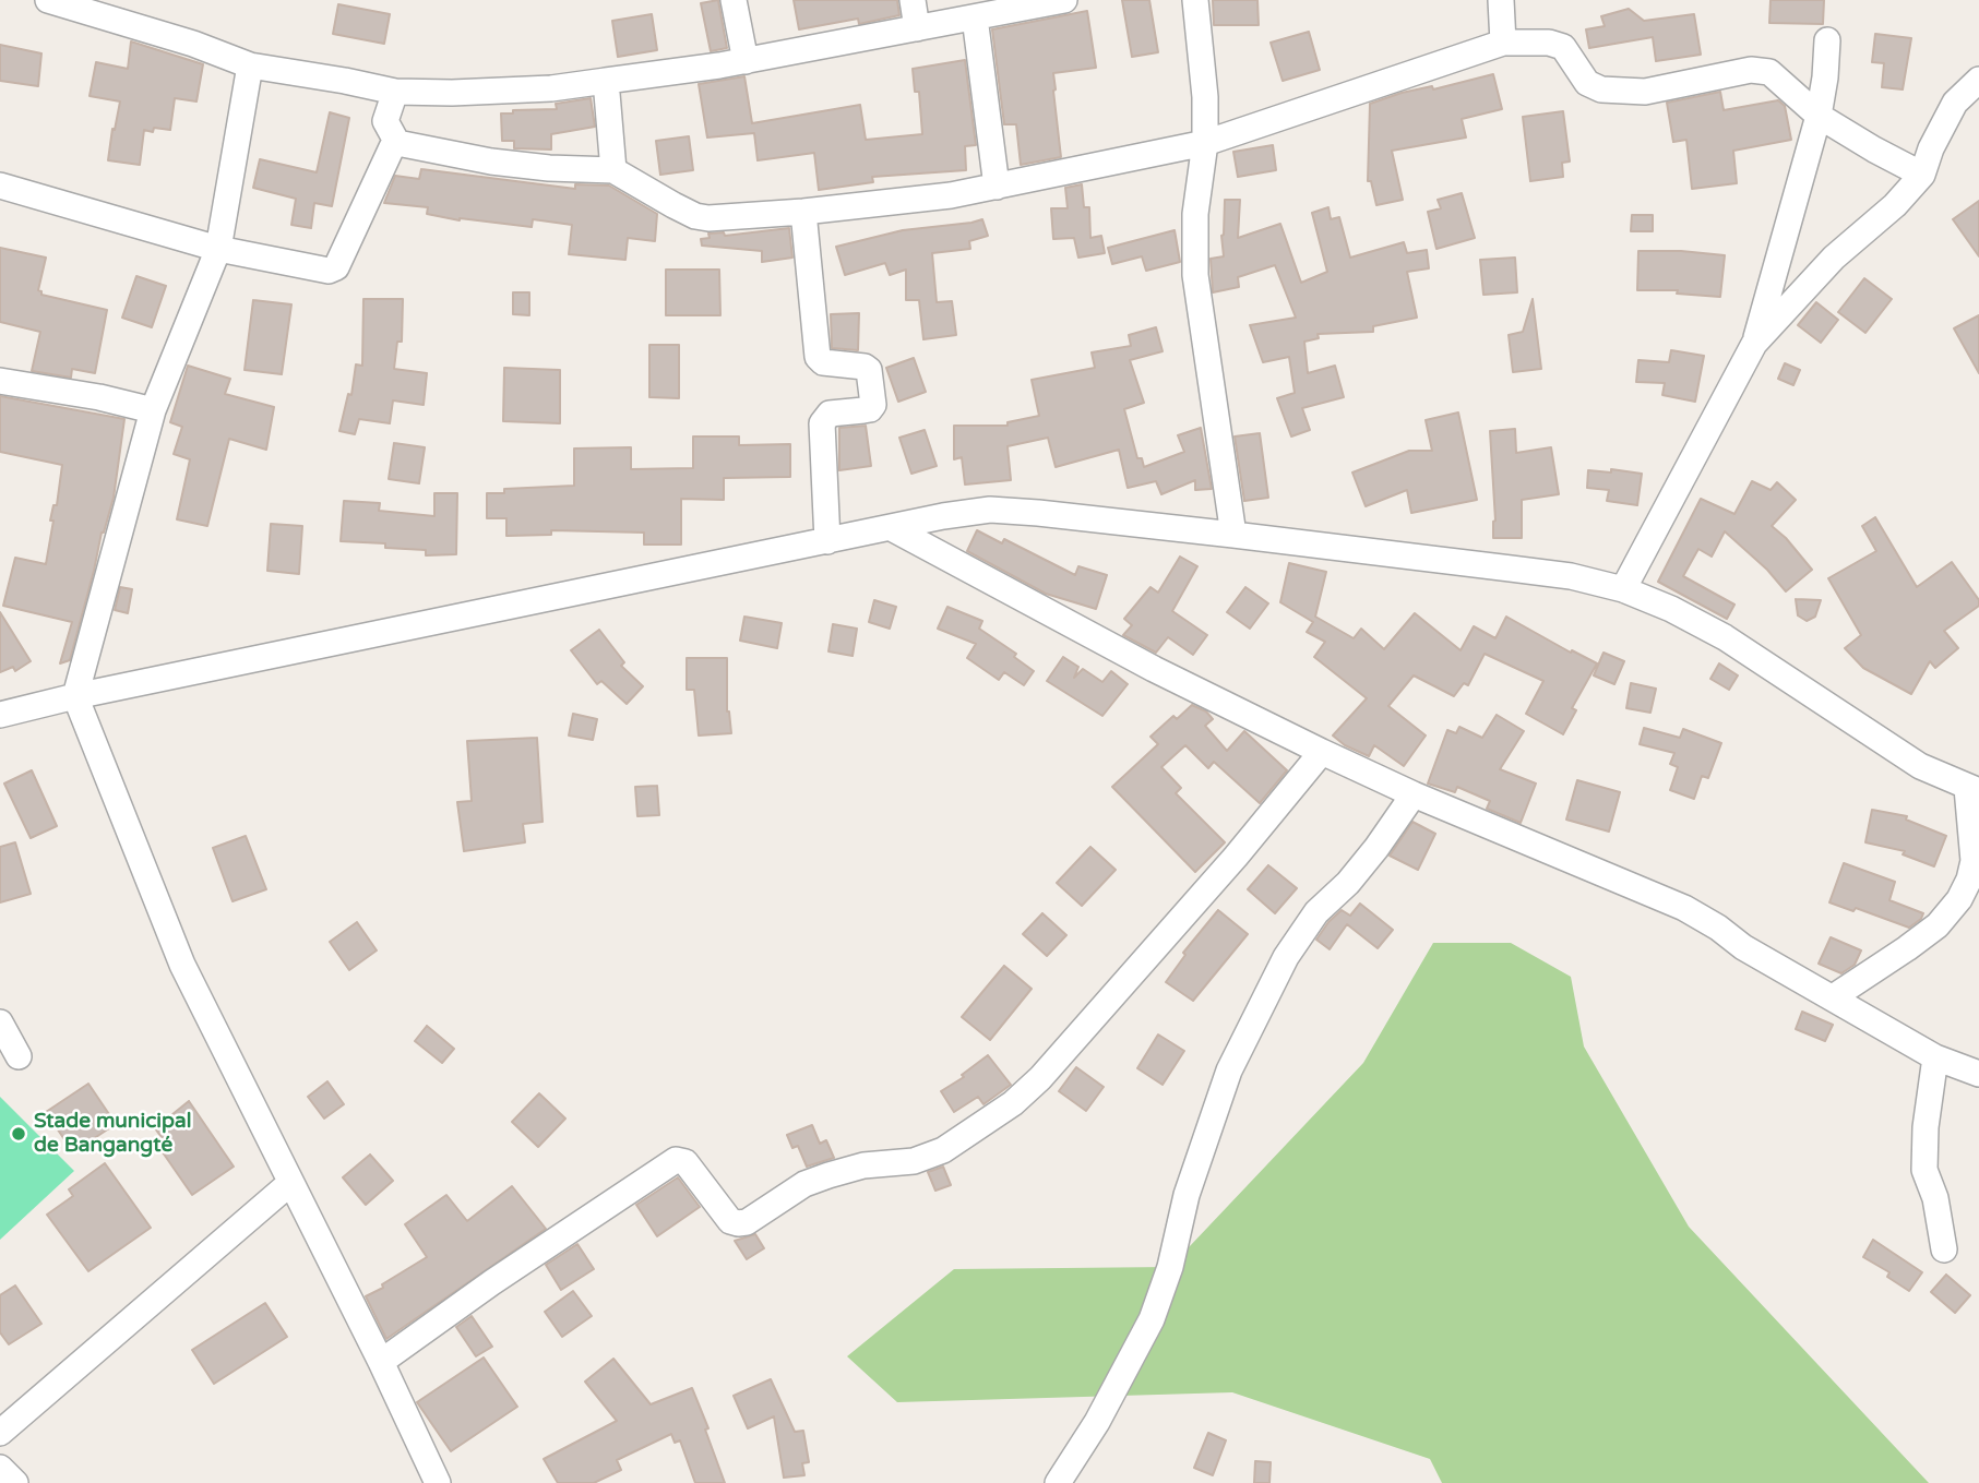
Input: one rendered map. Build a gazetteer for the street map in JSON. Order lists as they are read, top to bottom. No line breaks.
{"places":["Stade municipal de Bangangté"]}
